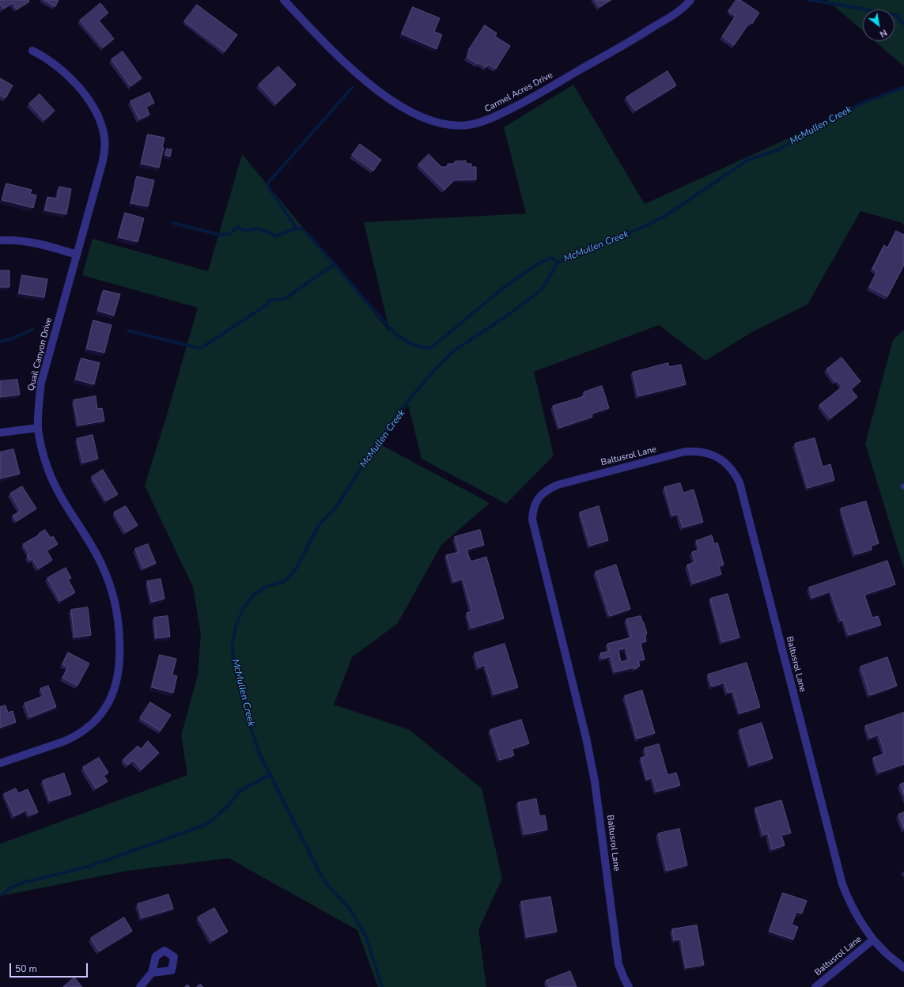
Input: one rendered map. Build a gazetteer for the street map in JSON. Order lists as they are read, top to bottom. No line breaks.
{"streets":{"street":["Carmel Acres Drive","Quail Canyon Drive","Baltusrol Lane"]},"water":["McMullen Creek"],"scale_bar":"50 m","north":"bottom right"}
